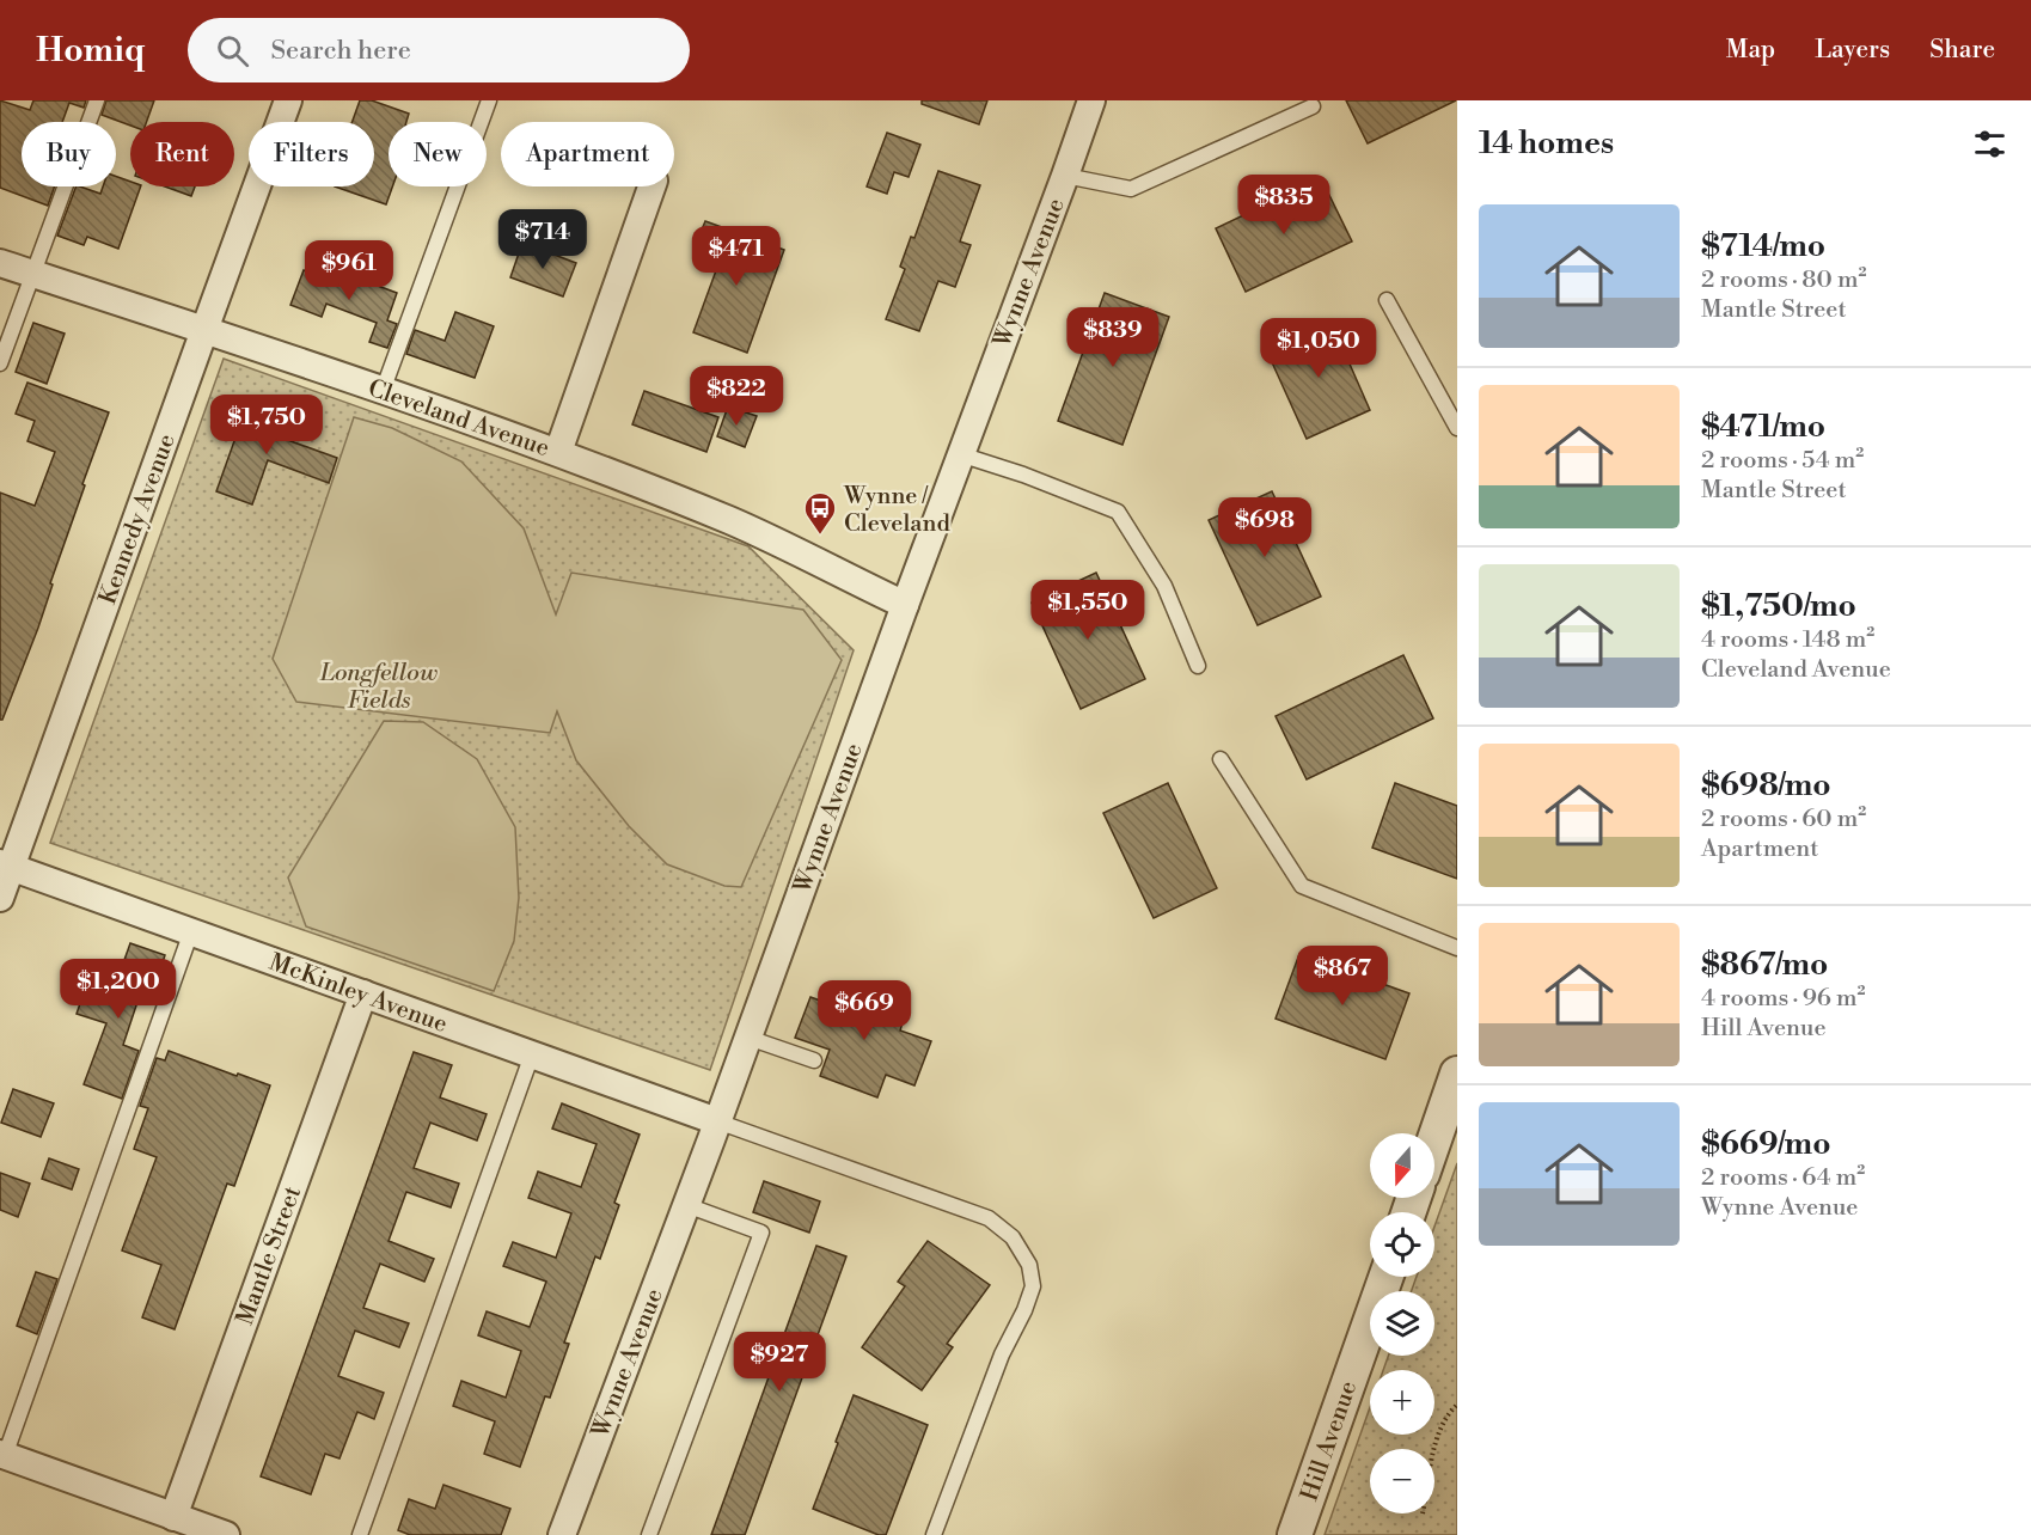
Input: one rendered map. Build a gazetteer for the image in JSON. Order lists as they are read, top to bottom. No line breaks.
{"streets":{"street":["Wynne Avenue","Cleveland Avenue","Kennedy Avenue","McKinley Avenue","Mantle Street","Hill Avenue"]},"crossings":[["Wynne Avenue","Cleveland Avenue"],["Wynne Avenue","McKinley Avenue"],["Cleveland Avenue","Kennedy Avenue"],["Kennedy Avenue","McKinley Avenue"],["McKinley Avenue","Mantle Street"]],"parks":["Longfellow Fields"],"places":{"bus stop":["Wynne / Cleveland"]},"north":"bottom","page":{"header":"Homiq","search":"Search here","nav":["Map","Layers","Share"],"heading":"14 homes","chip":["Buy","Rent","Filters","New","Apartment"],"price":["$835","$714","$471","$961","$839","$1,050","$822","$1,750","$698","$1,550","$867","$1,200","$669","$927"],"list":[{"name":"$714/mo","note":"2 rooms · 80 m² · Mantle Street"},{"name":"$471/mo","note":"2 rooms · 54 m² · Mantle Street"},{"name":"$1,750/mo","note":"4 rooms · 148 m² · Cleveland Avenue"},{"name":"$698/mo","note":"2 rooms · 60 m² · Apartment"},{"name":"$867/mo","note":"4 rooms · 96 m² · Hill Avenue"},{"name":"$669/mo","note":"2 rooms · 64 m² · Wynne Avenue"}],"map_buttons":["+","−"]}}
